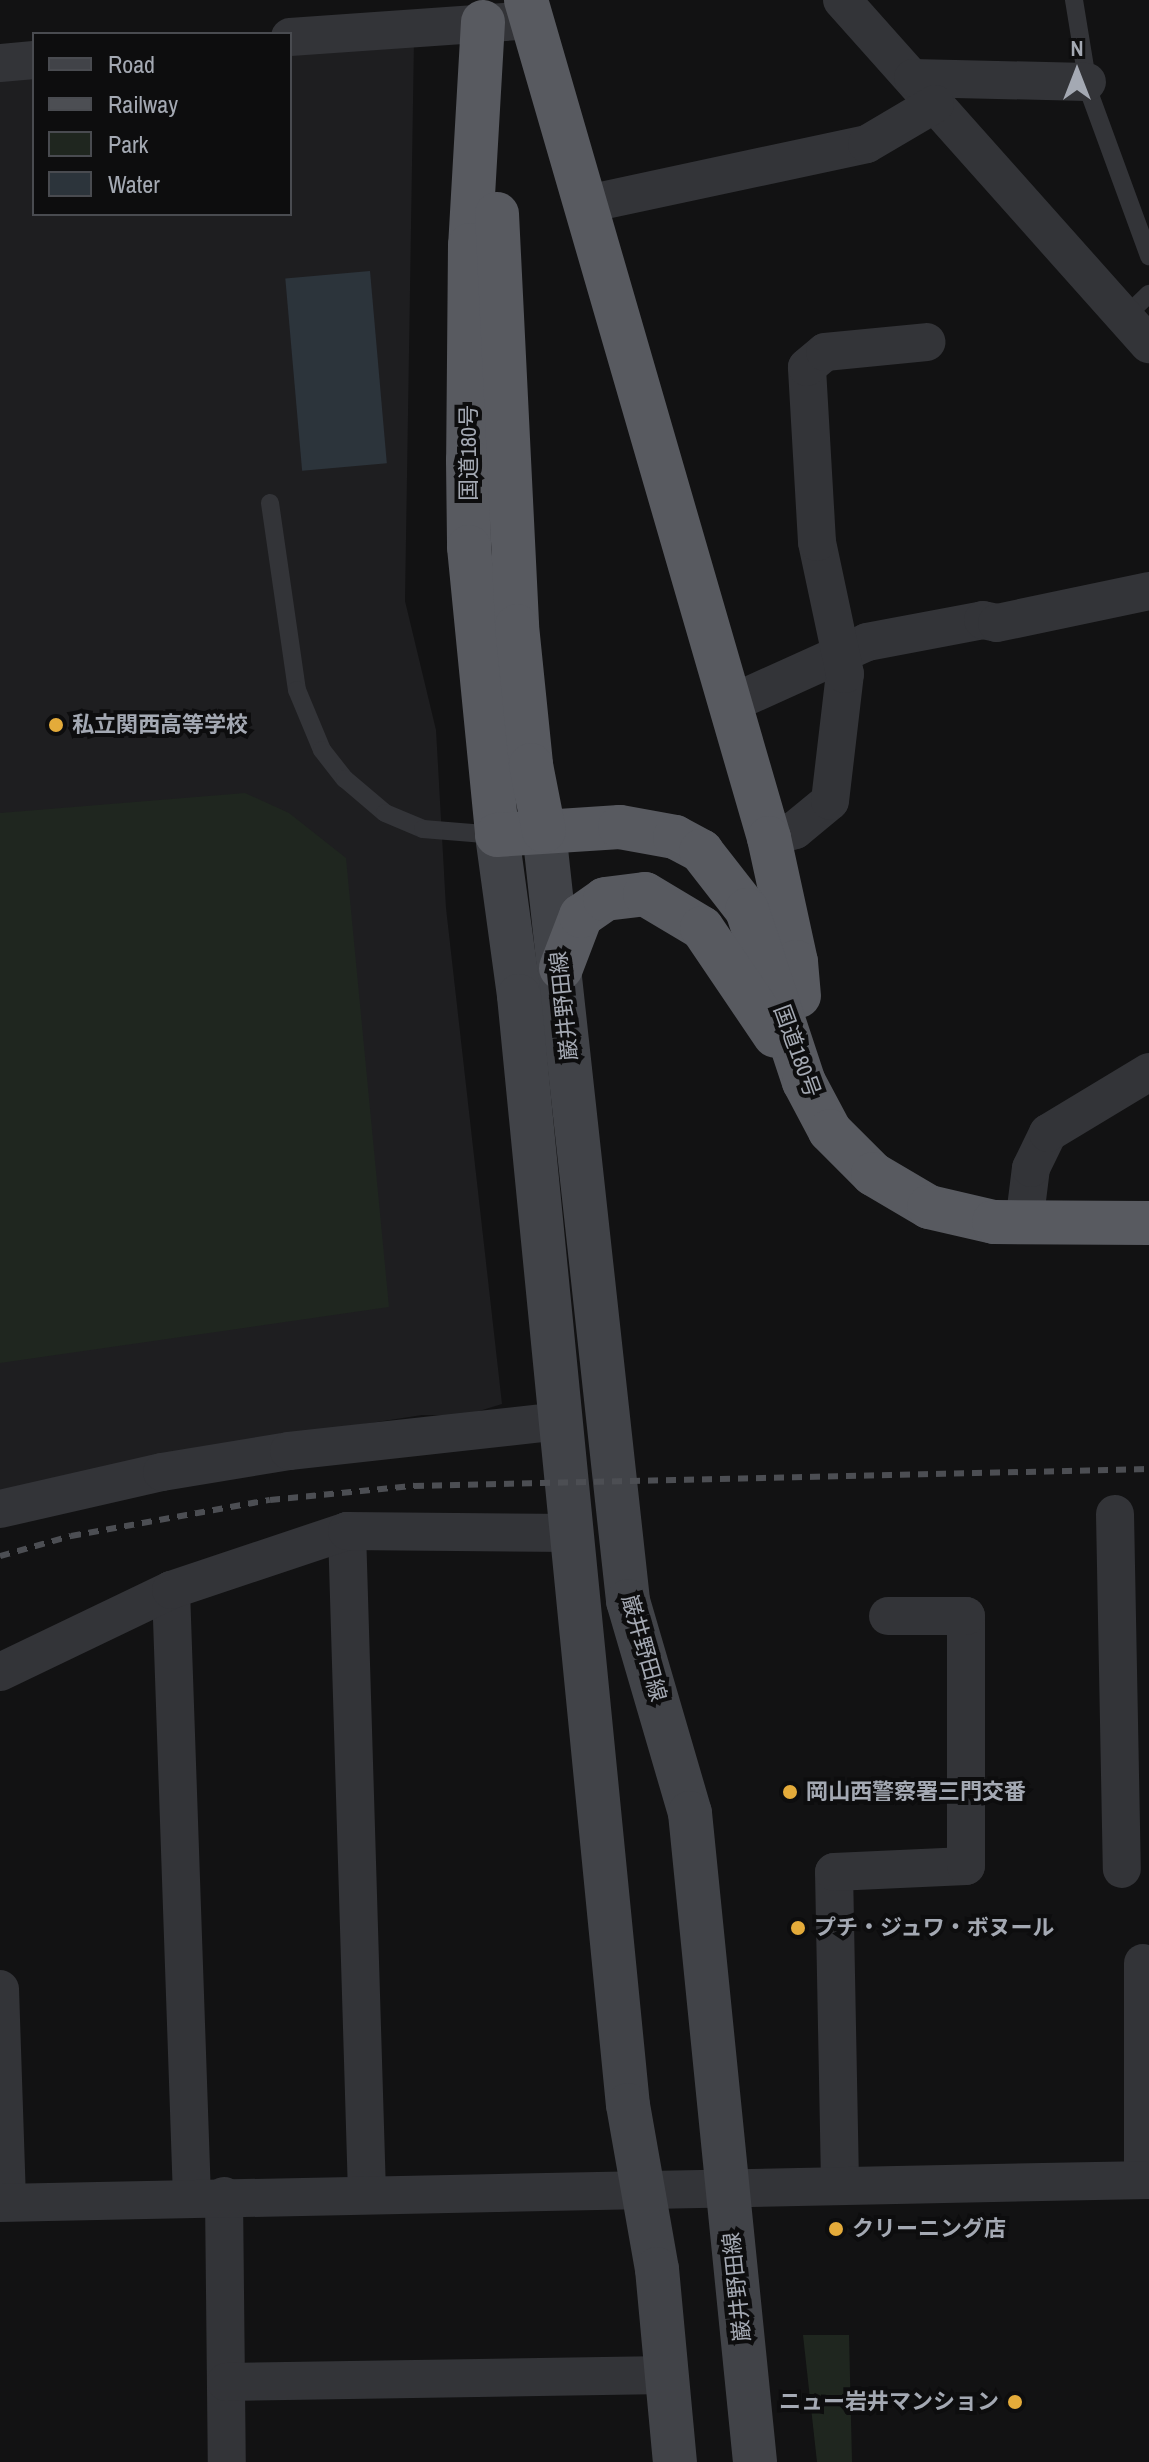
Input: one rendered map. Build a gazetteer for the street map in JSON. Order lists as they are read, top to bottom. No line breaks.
{"streets":{"highway":["国道180号"],"main road":["巌井野田線"]},"crossings":[["国道180号","巌井野田線"]],"places":["私立関西高等学校","岡山西警察署三門交番","プチ・ジュワ・ボヌール","クリーニング店","ニュー岩井マンション"],"legend":["Road","Railway","Park","Water"],"north":"top"}
